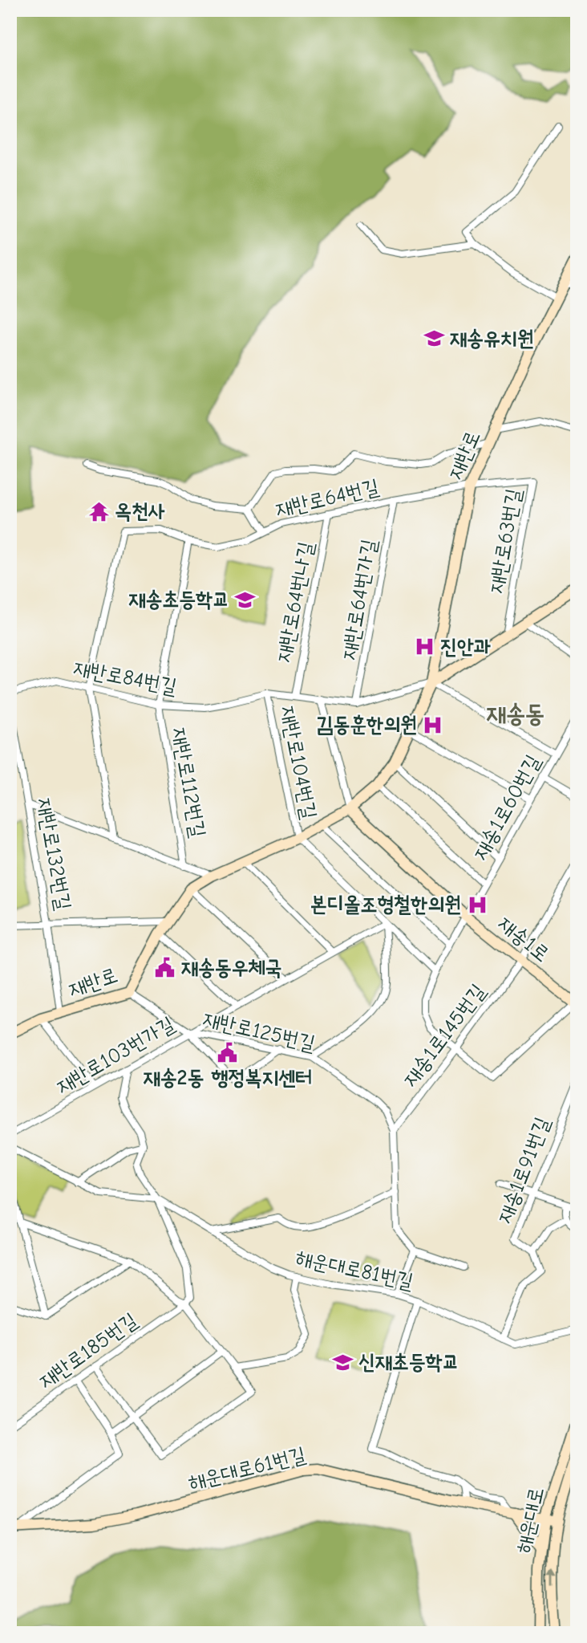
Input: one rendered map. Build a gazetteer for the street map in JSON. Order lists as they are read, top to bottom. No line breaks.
{"streets":{"main road":["재반로","재송1로","해운대로61번길","해운대로"],"street":["재반로64번길","재반로63번길","재반로64번가길","재반로64번나길","재반로84번길","재반로104번길","재반로112번길","재송1로60번길","재반로132번길","재반로125번길","재송1로145번길","재반로103번가길","재송1로91번길","해운대로81번길","재반로185번길"]},"crossings":[["재반로","재반로64번길"],["재반로","재반로63번길"],["재반로","재반로84번길"],["재반로","재반로104번길"],["재반로","재반로112번길"],["재반로","재반로132번길"],["재반로","재송1로"],["재반로","재반로125번길"],["재반로64번길","재반로63번길"],["재반로64번길","재반로64번가길"],["재반로64번길","재반로64번나길"],["재반로64번길","재반로84번길"],["재반로64번길","재반로112번길"],["재반로64번가길","재반로84번길"],["재반로64번나길","재반로84번길"],["재반로84번길","재반로104번길"],["재반로84번길","재반로112번길"],["재반로112번길","재반로132번길"],["재송1로60번길","재송1로"],["재송1로60번길","재송1로145번길"],["재송1로","재송1로145번길"],["재반로125번길","재송1로145번길"],["재반로125번길","재반로103번가길"],["해운대로61번길","해운대로"]],"districts":["재송동"],"places":{"school or university":["재송유치원","재송초등학교","신재초등학교"],"temple":["옥천사"],"hospital":["진안과","김동훈한의원","본디올조형철한의원"],"public building":["재송동우체국","재송2동 행정복지센터"]}}
